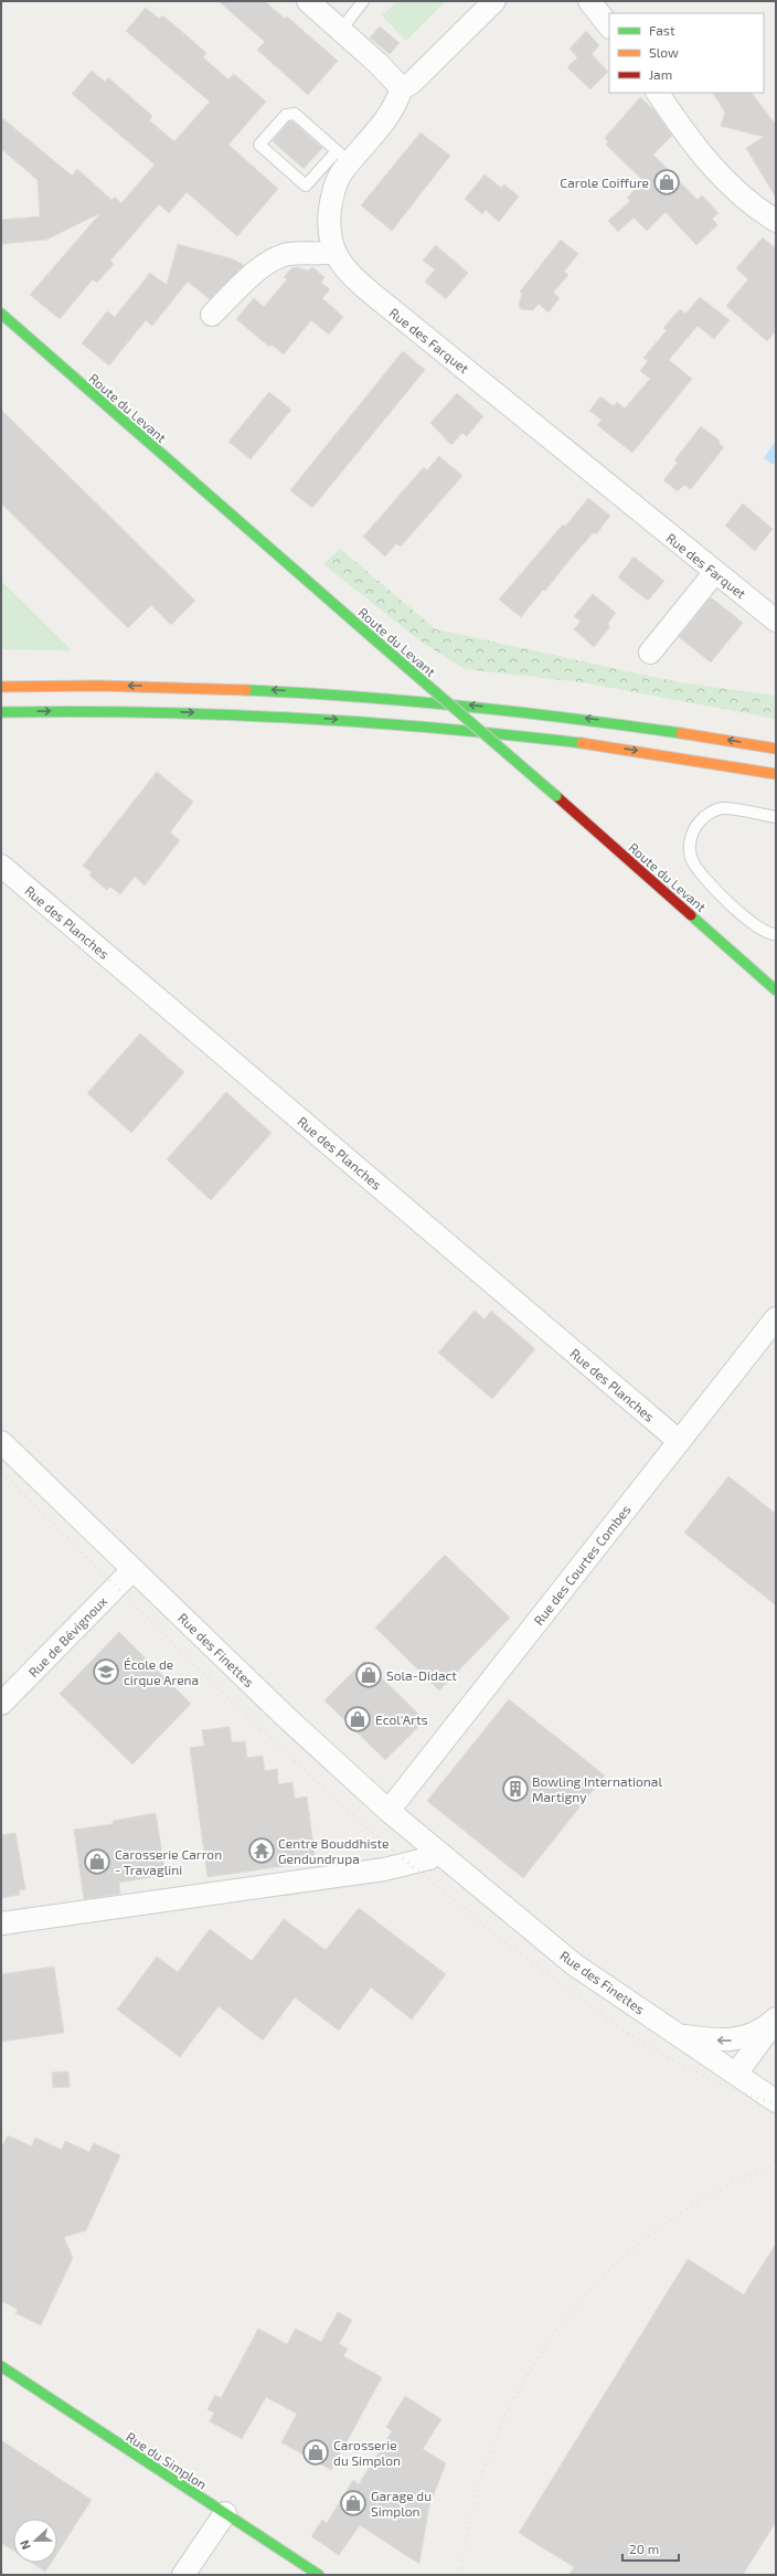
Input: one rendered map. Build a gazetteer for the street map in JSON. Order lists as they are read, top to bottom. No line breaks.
{"streets":{"main road":["Route du Levant","Rue du Simplon"],"street":["Rue des Farquet","Rue des Planches","Rue des Courtes Combes","Rue de Bévignoux","Rue des Finettes"]},"crossings":[["Rue des Planches","Rue des Courtes Combes"],["Rue des Courtes Combes","Rue des Finettes"],["Rue de Bévignoux","Rue des Finettes"]],"places":{"shop":["Carole Coiffure","Sola-Didact","Ecol'Arts","Carosserie Carron - Travaglini","Carosserie du Simplon","Garage du Simplon"],"school or university":["École de cirque Arena"],"building":["Bowling International Martigny"],"temple":["Centre Bouddhiste Gendundrupa"]},"legend":["Fast","Slow","Jam"],"scale_bar":"20 m","north":"left"}
